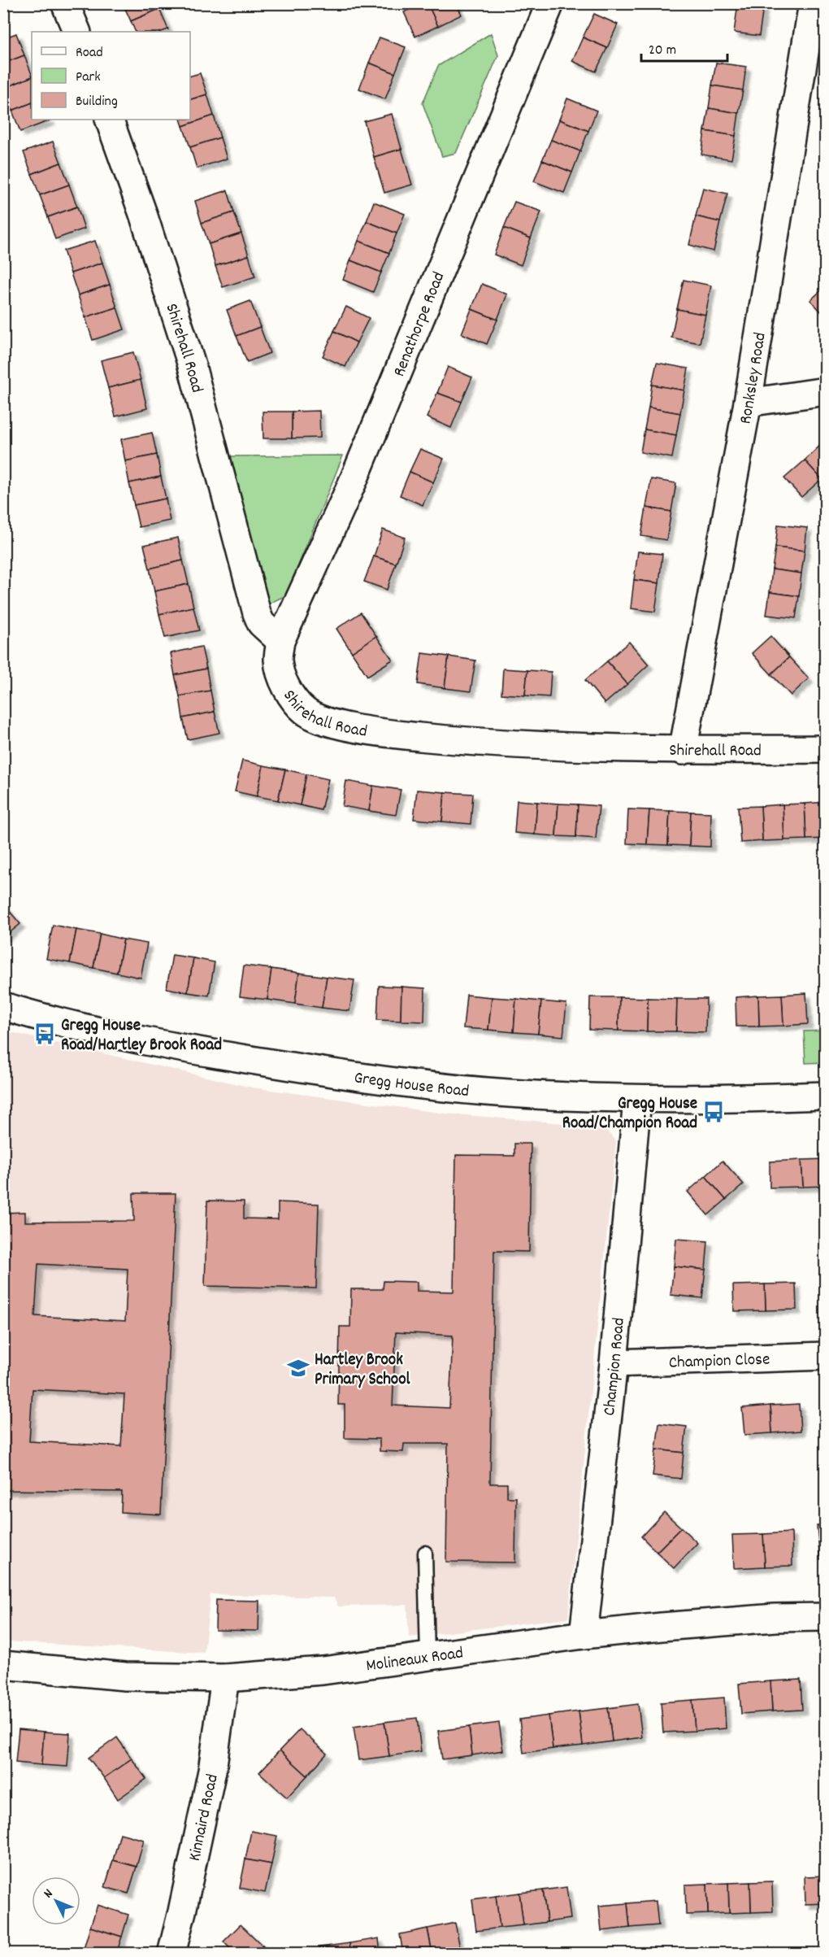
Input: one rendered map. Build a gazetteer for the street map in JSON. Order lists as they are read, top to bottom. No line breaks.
{"streets":{"street":["Renathorpe Road","Shirehall Road","Ronksley Road","Gregg House Road","Champion Close","Champion Road","Molineaux Road","Kinnaird Road"]},"crossings":[["Renathorpe Road","Shirehall Road"],["Shirehall Road","Ronksley Road"],["Gregg House Road","Champion Road"],["Champion Close","Champion Road"],["Champion Road","Molineaux Road"],["Molineaux Road","Kinnaird Road"]],"places":{"bus stop":["Gregg House Road/Hartley Brook Road","Gregg House Road/Champion Road"],"school or university":["Hartley Brook Primary School"]},"legend":["Road","Park","Building"],"scale_bar":"20 m","north":"top left"}
